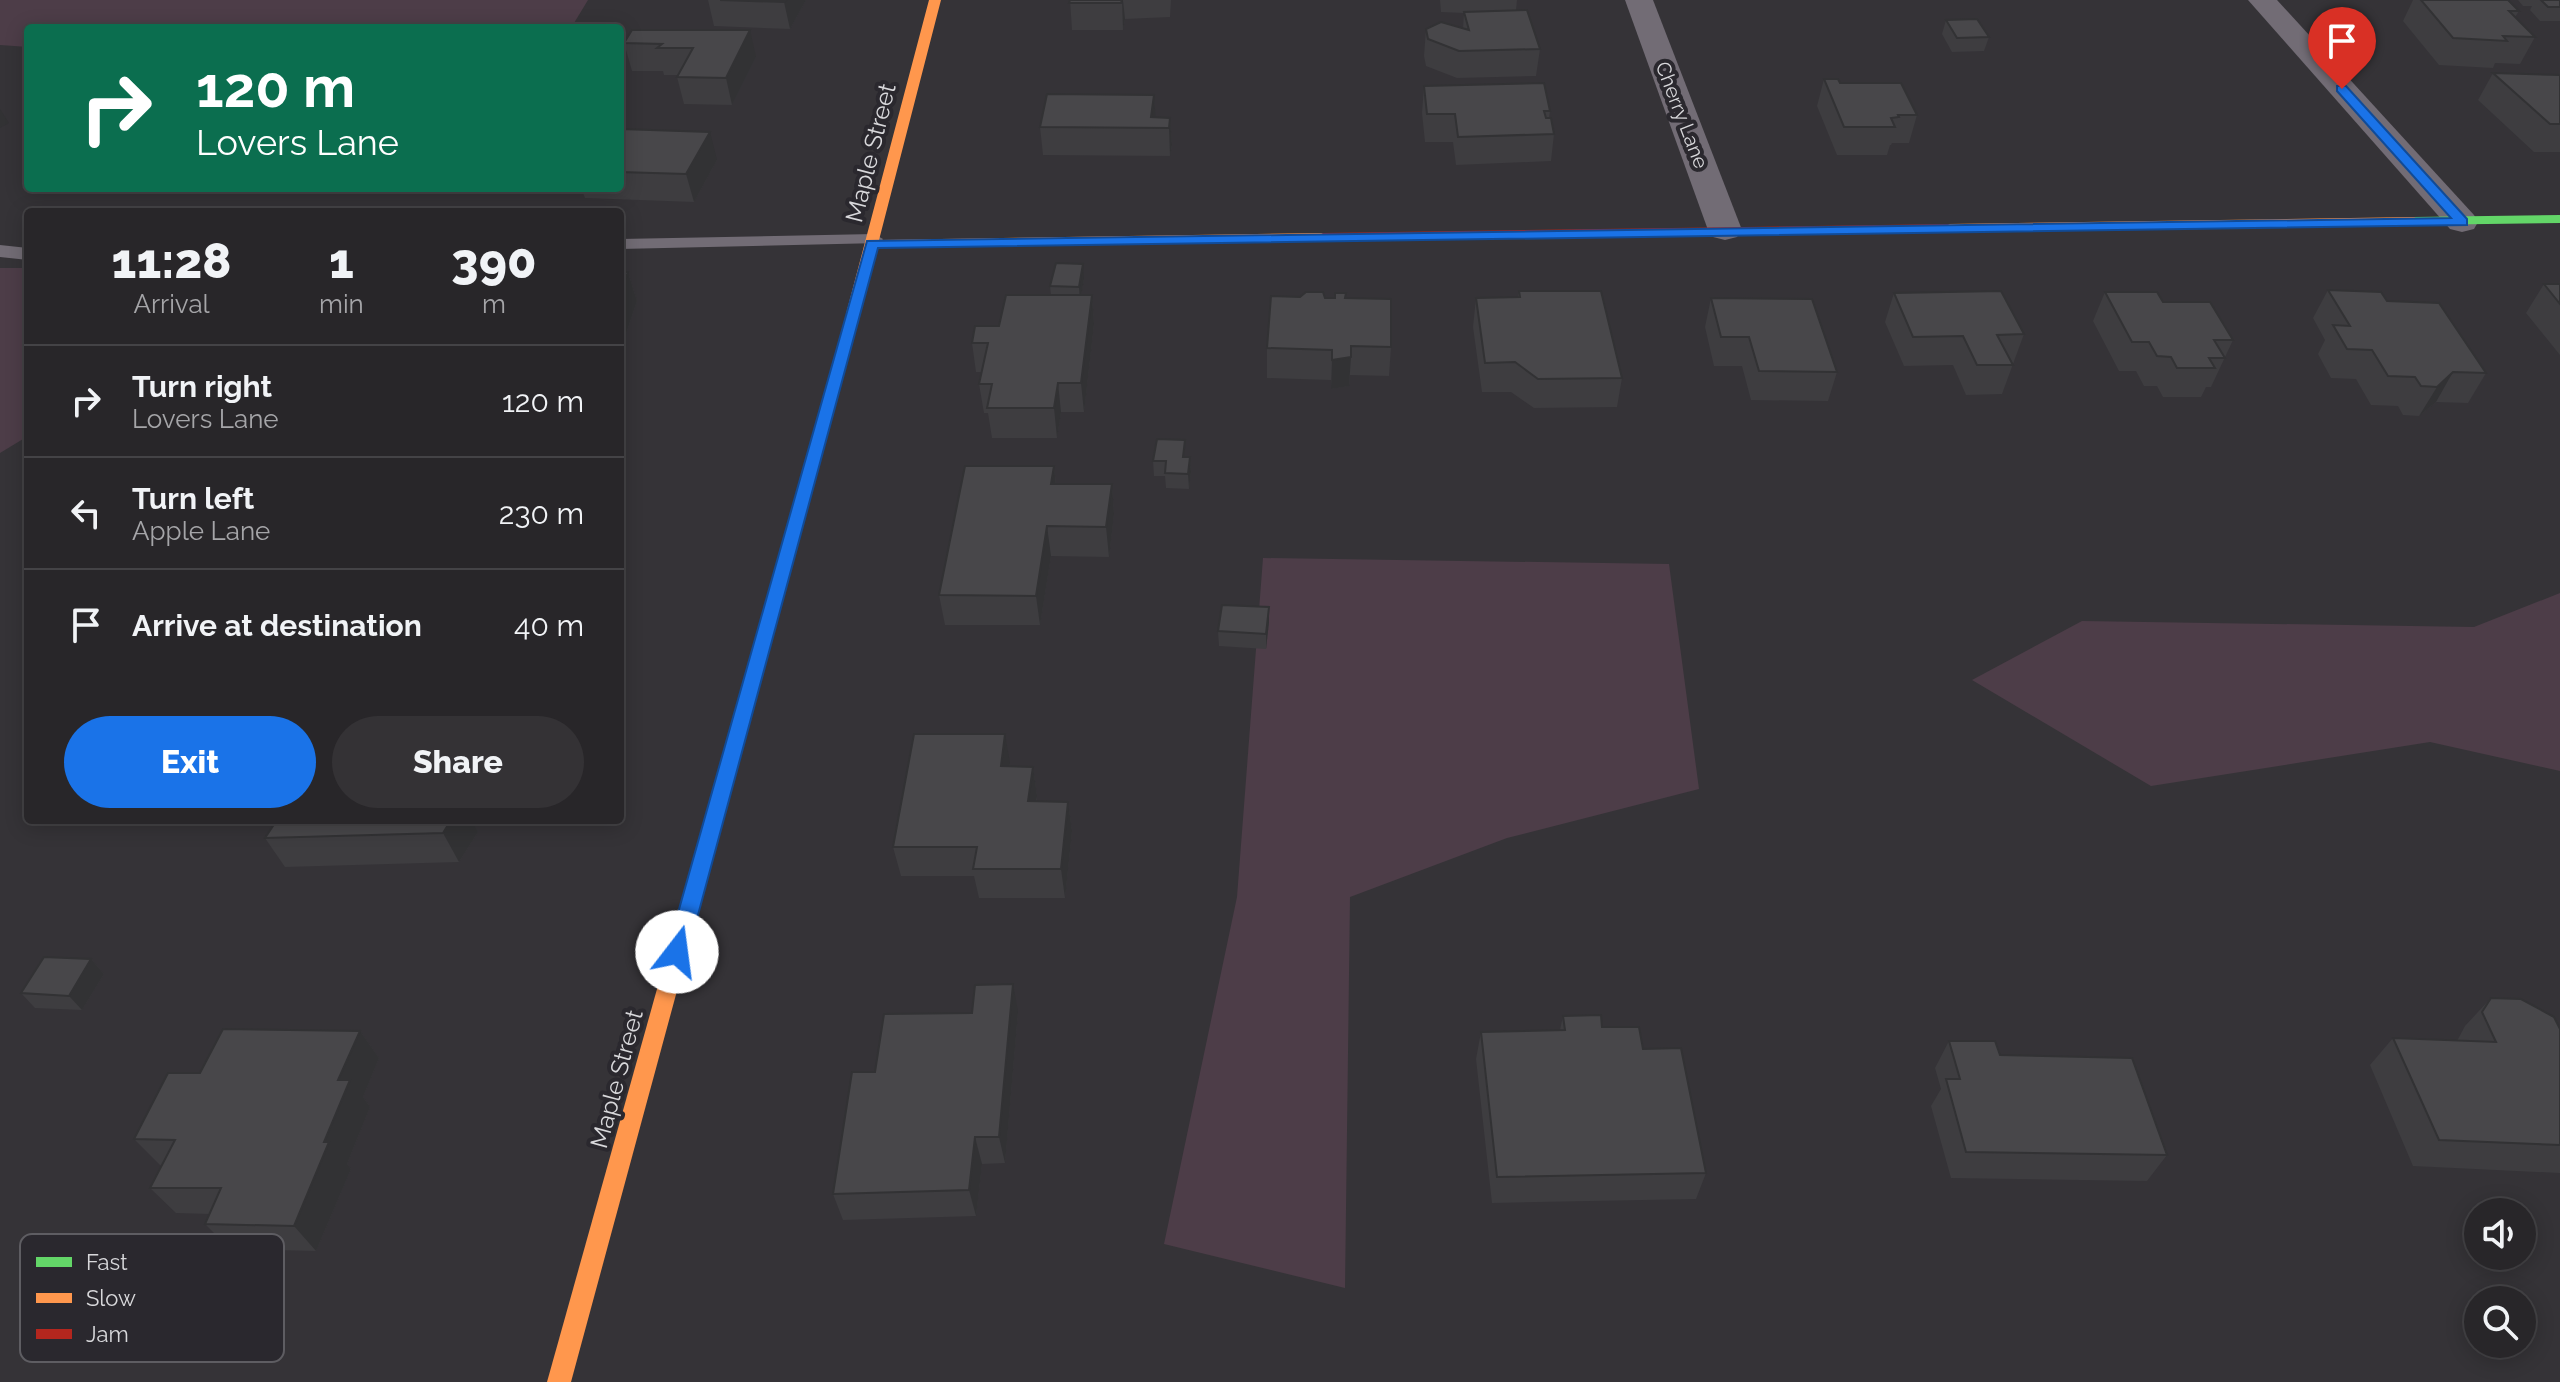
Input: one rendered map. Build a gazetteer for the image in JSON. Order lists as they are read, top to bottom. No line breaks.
{"streets":{"street":["Cherry Lane","Maple Street"]},"legend":["Fast","Slow","Jam"],"page":{"turn":["120 m","Lovers Lane"],"eta":["11:28","Arrival","1","min","390","m"],"list":[{"name":"Turn right","note":"Lovers Lane","value":"120 m"},{"name":"Turn left","note":"Apple Lane","value":"230 m"},{"name":"Arrive at destination","value":"40 m"}],"buttons":["Exit","Share"]}}
